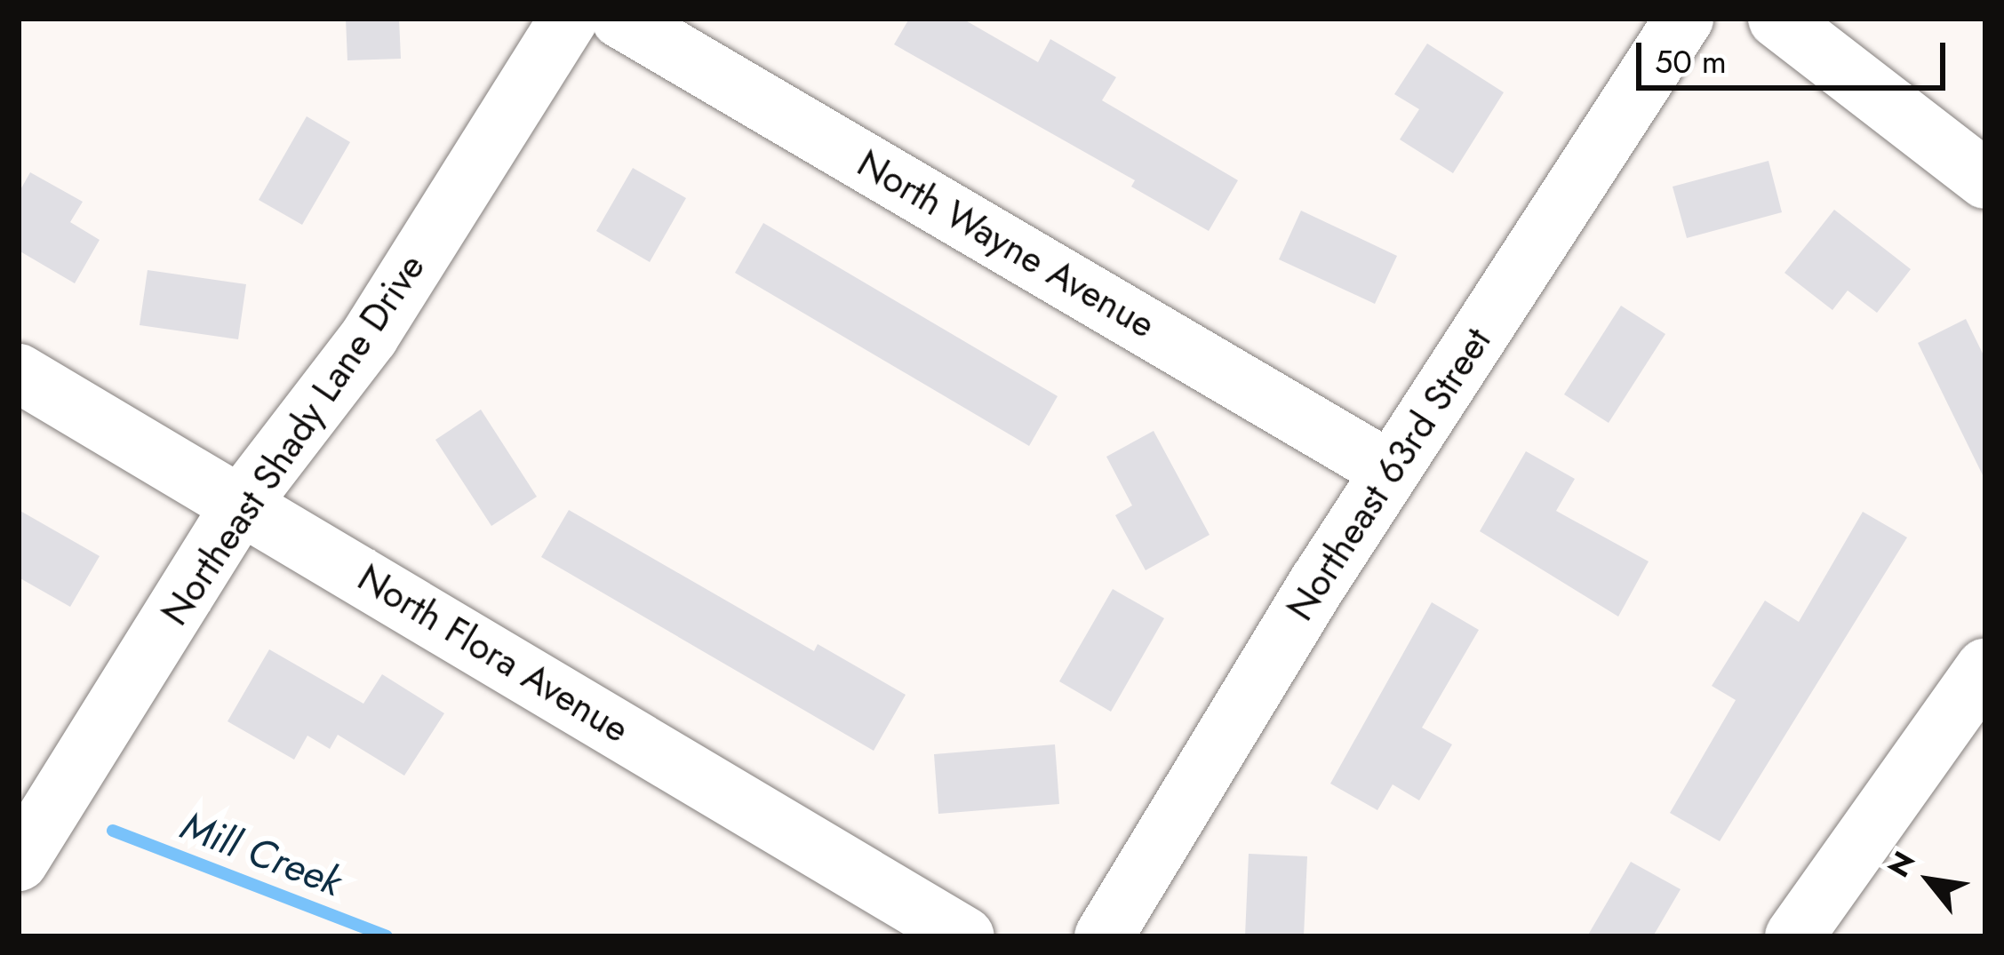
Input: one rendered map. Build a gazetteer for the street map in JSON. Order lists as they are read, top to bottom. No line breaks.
{"streets":{"street":["North Wayne Avenue","Northeast Shady Lane Drive","Northeast 63rd Street","North Flora Avenue"]},"crossings":[["North Wayne Avenue","Northeast 63rd Street"],["Northeast Shady Lane Drive","North Flora Avenue"]],"water":["Mill Creek"],"scale_bar":"50 m","north":"top left"}
